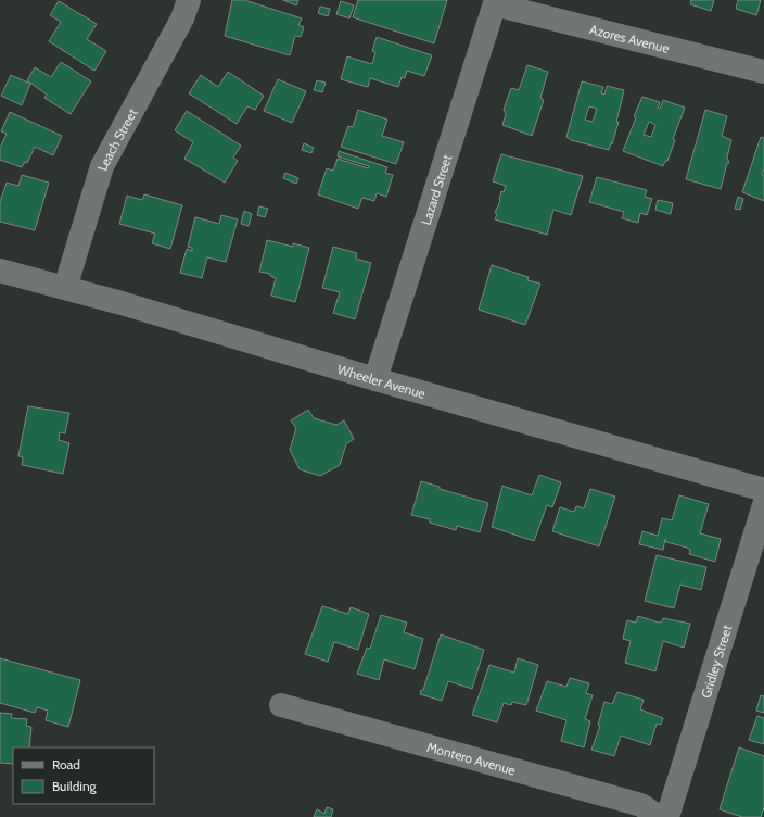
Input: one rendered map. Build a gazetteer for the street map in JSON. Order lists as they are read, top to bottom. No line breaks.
{"streets":{"street":["Azores Avenue","Leach Street","Lazard Street","Wheeler Avenue","Gridley Street","Montero Avenue"]},"crossings":[["Azores Avenue","Lazard Street"],["Leach Street","Wheeler Avenue"],["Lazard Street","Wheeler Avenue"]],"legend":["Road","Building"]}
